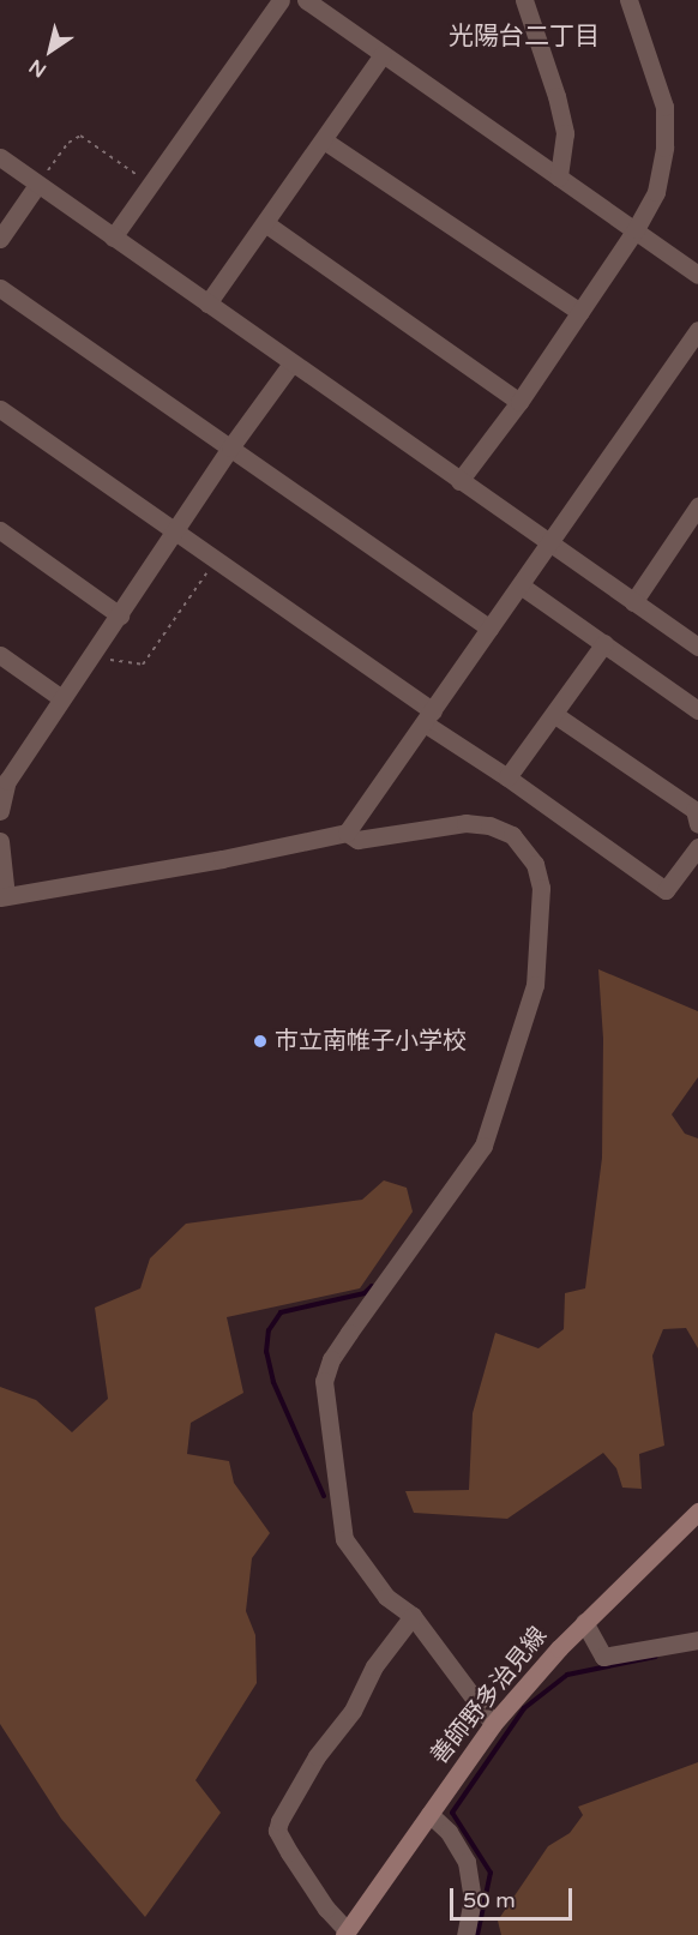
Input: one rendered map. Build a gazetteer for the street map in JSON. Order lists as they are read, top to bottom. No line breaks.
{"streets":{"main road":["善師野多治見線"]},"districts":["光陽台二丁目"],"places":["市立南帷子小学校"],"scale_bar":"50 m","north":"bottom left"}
